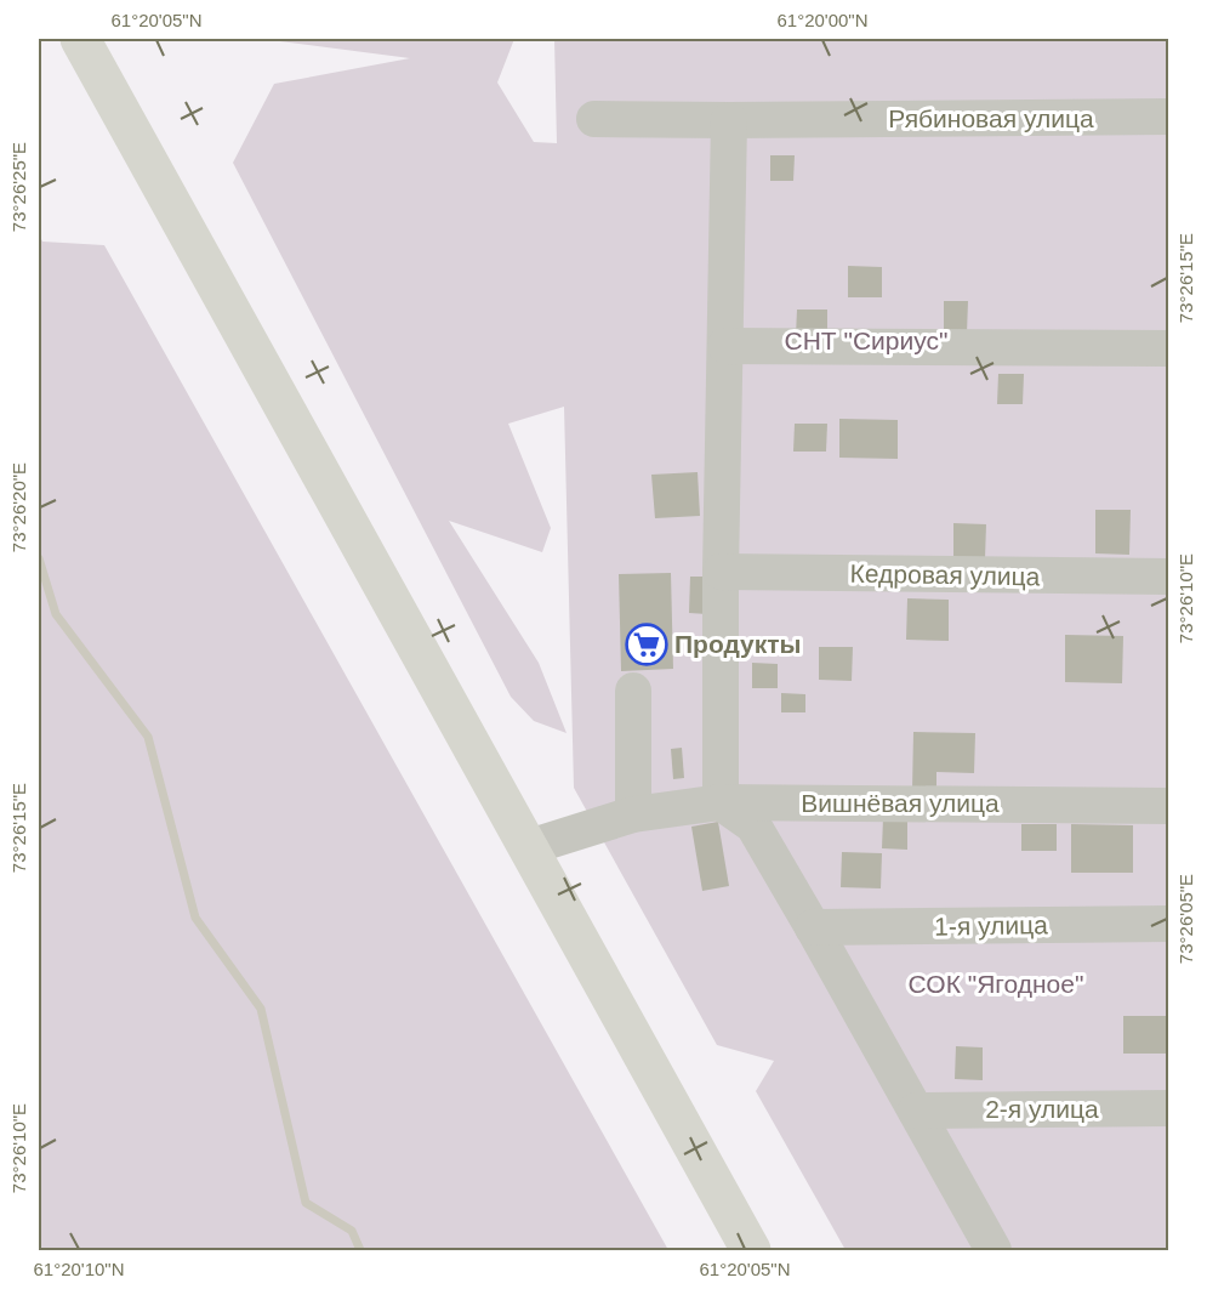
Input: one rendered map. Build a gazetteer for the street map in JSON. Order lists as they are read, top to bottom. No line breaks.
{"streets":{"street":["Рябиновая улица","Кедровая улица","Вишнёвая улица","1-я улица","2-я улица"]},"parks":["СНТ \"Сириус\"","СОК \"Ягодное\""],"places":{"supermarket":["Продукты"]},"coordinates":["61°20'05\"N","61°20'00\"N","73°26'25\"E","73°26'15\"E","73°26'20\"E","73°26'10\"E","73°26'05\"E","61°20'10\"N"]}
